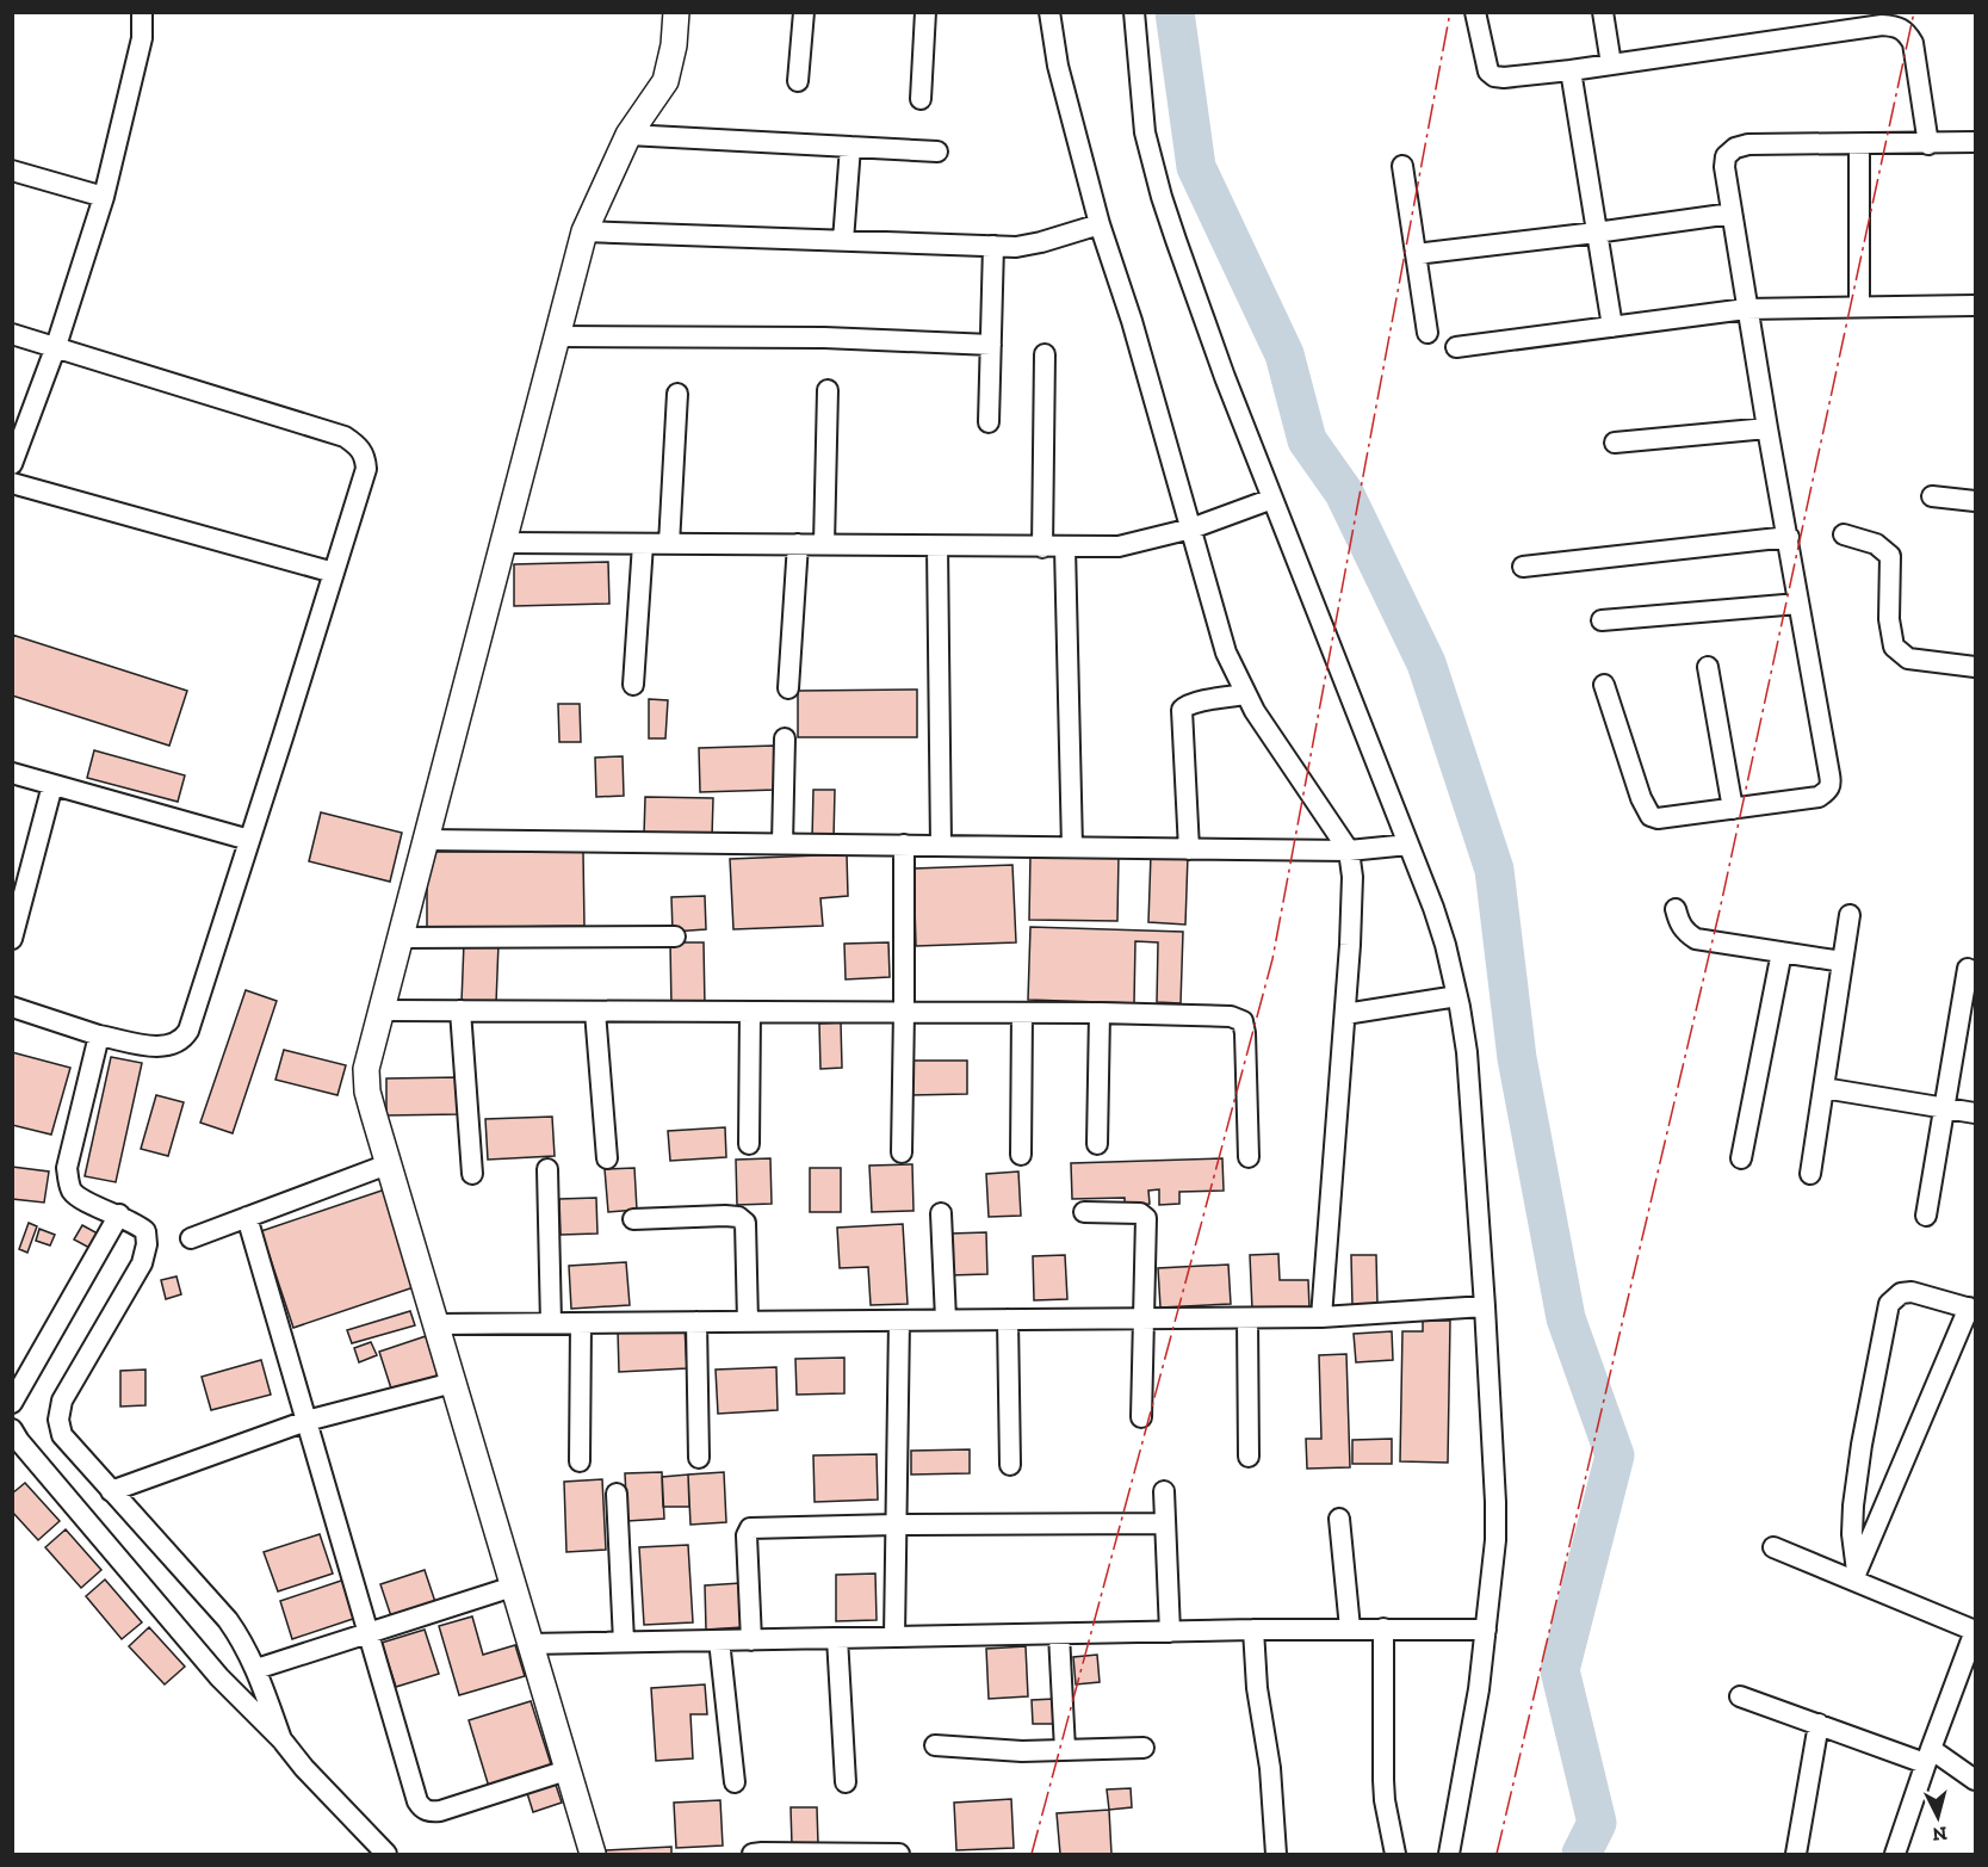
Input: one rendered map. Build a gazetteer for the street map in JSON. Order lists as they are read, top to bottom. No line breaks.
{"north":"bottom"}
